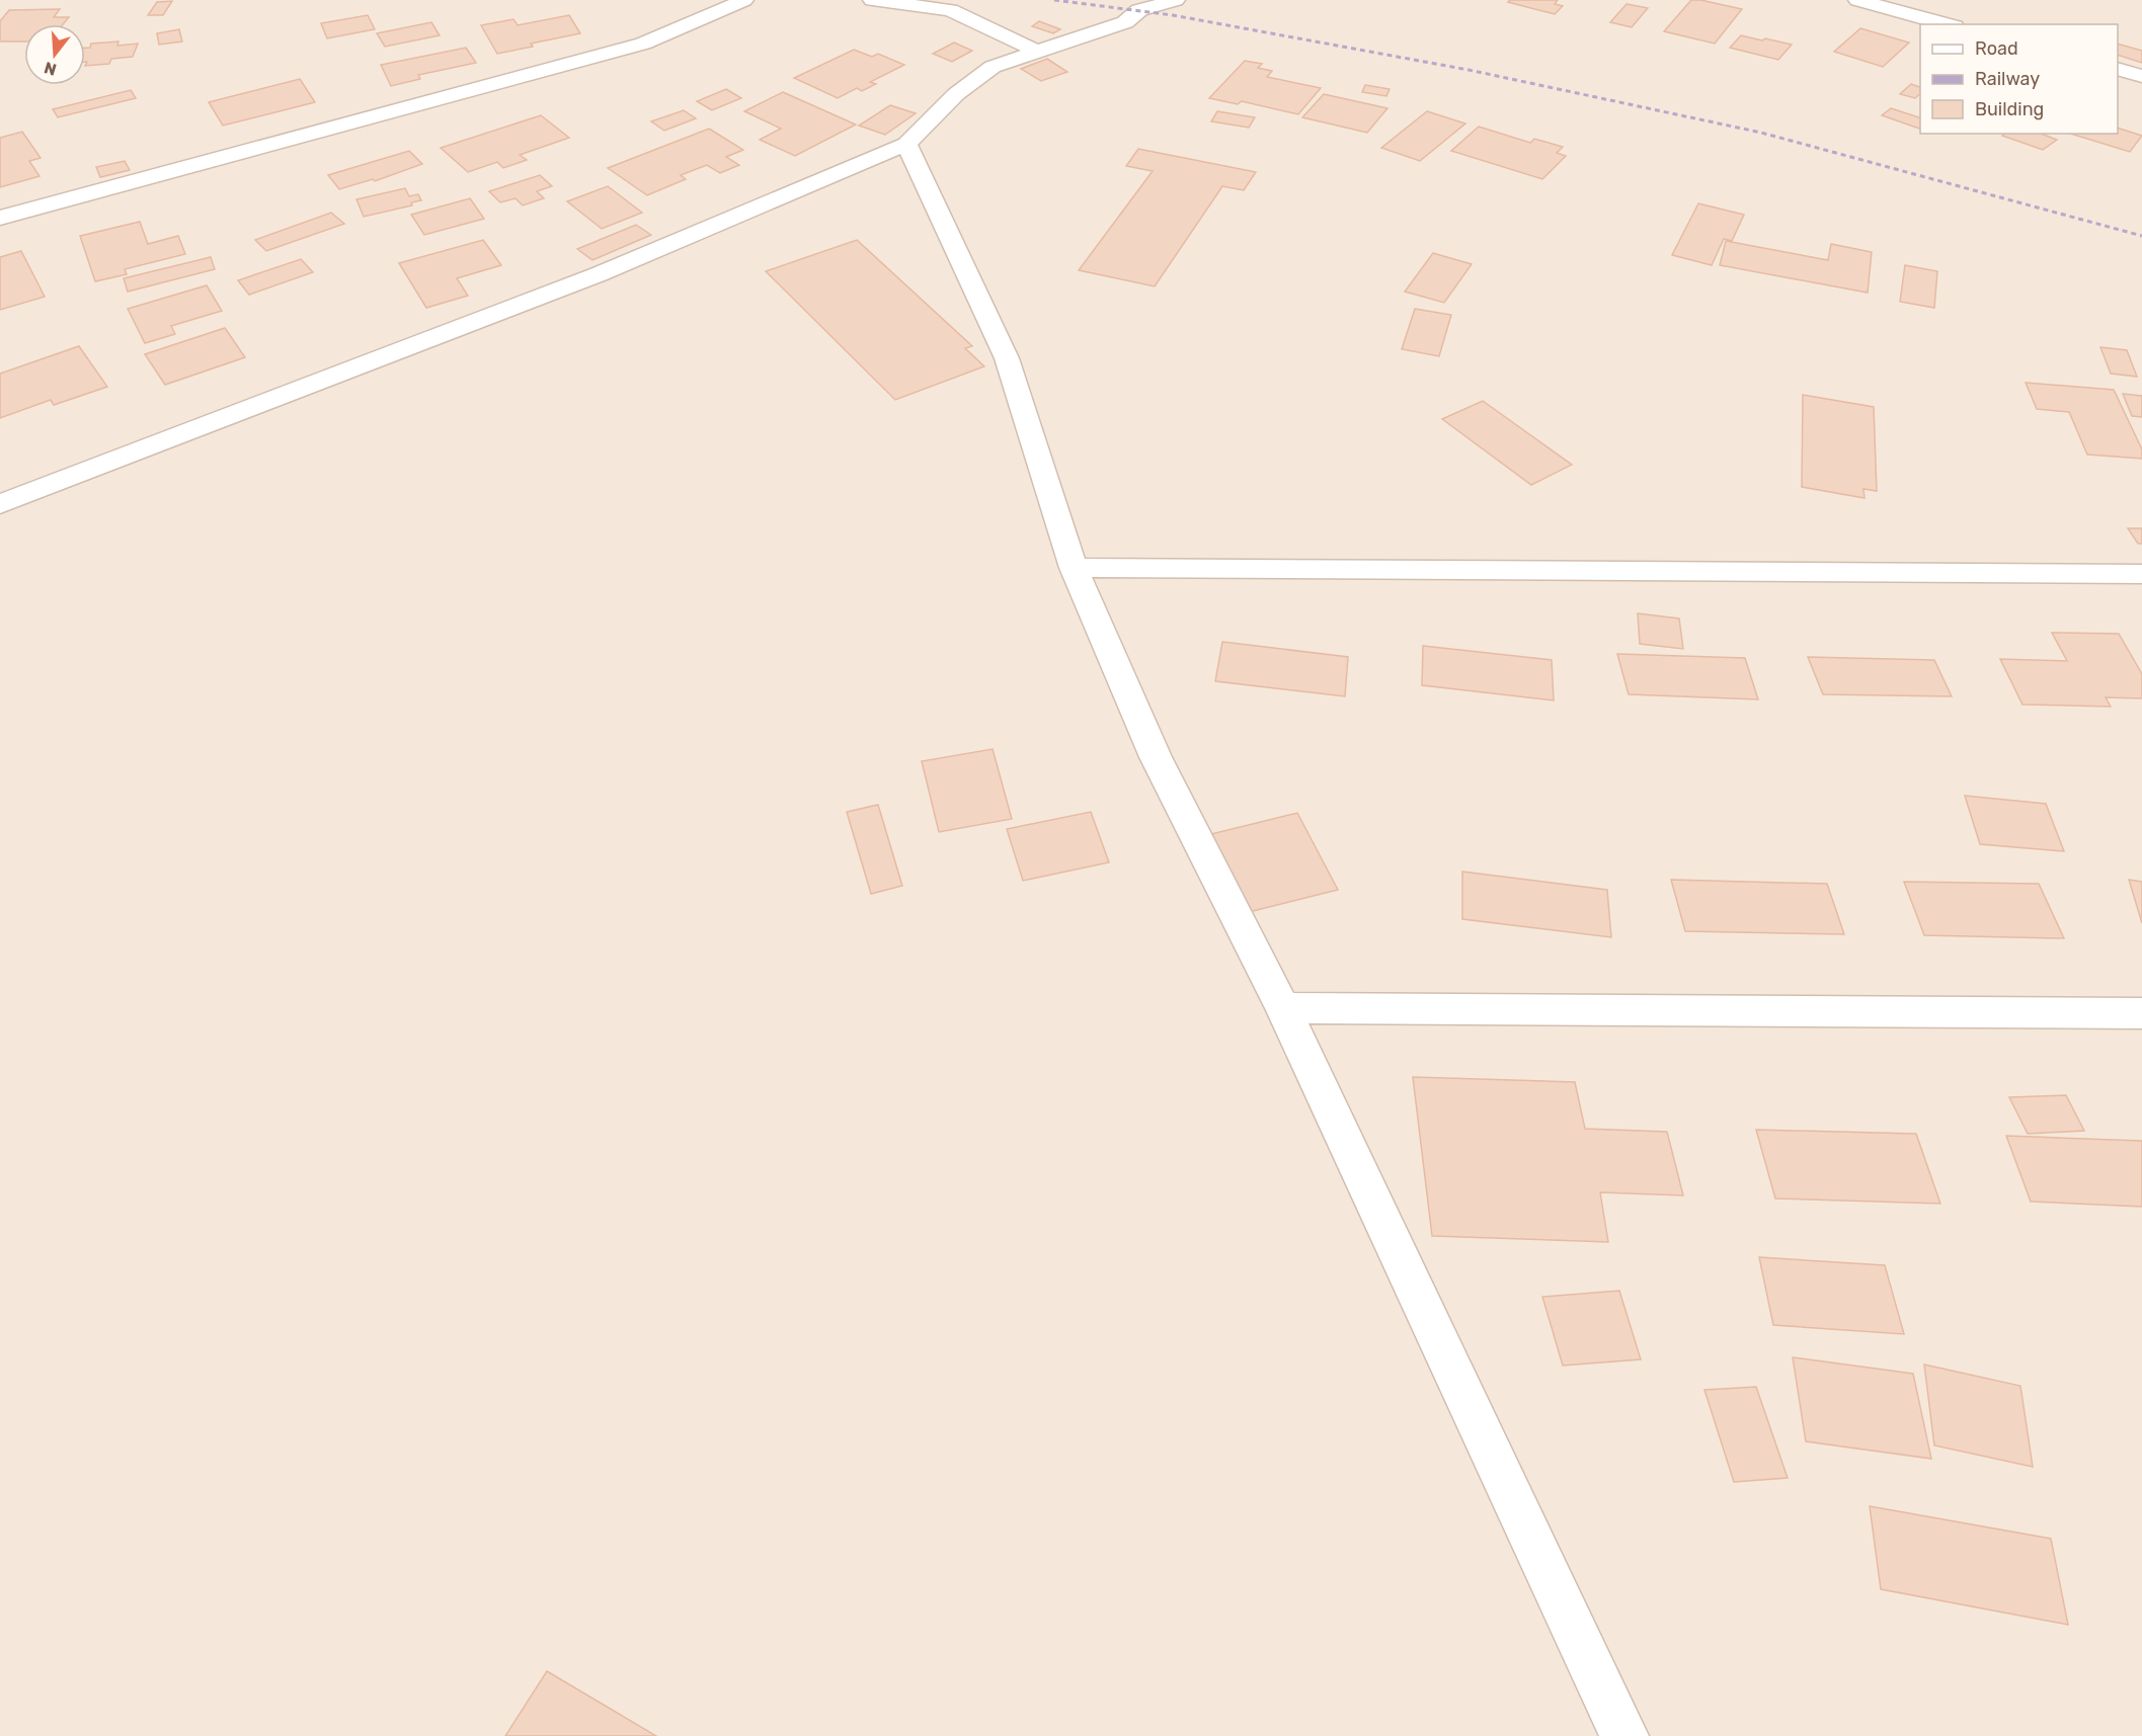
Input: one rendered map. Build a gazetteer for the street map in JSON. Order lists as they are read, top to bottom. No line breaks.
{"legend":["Road","Railway","Building"],"north":"bottom"}
